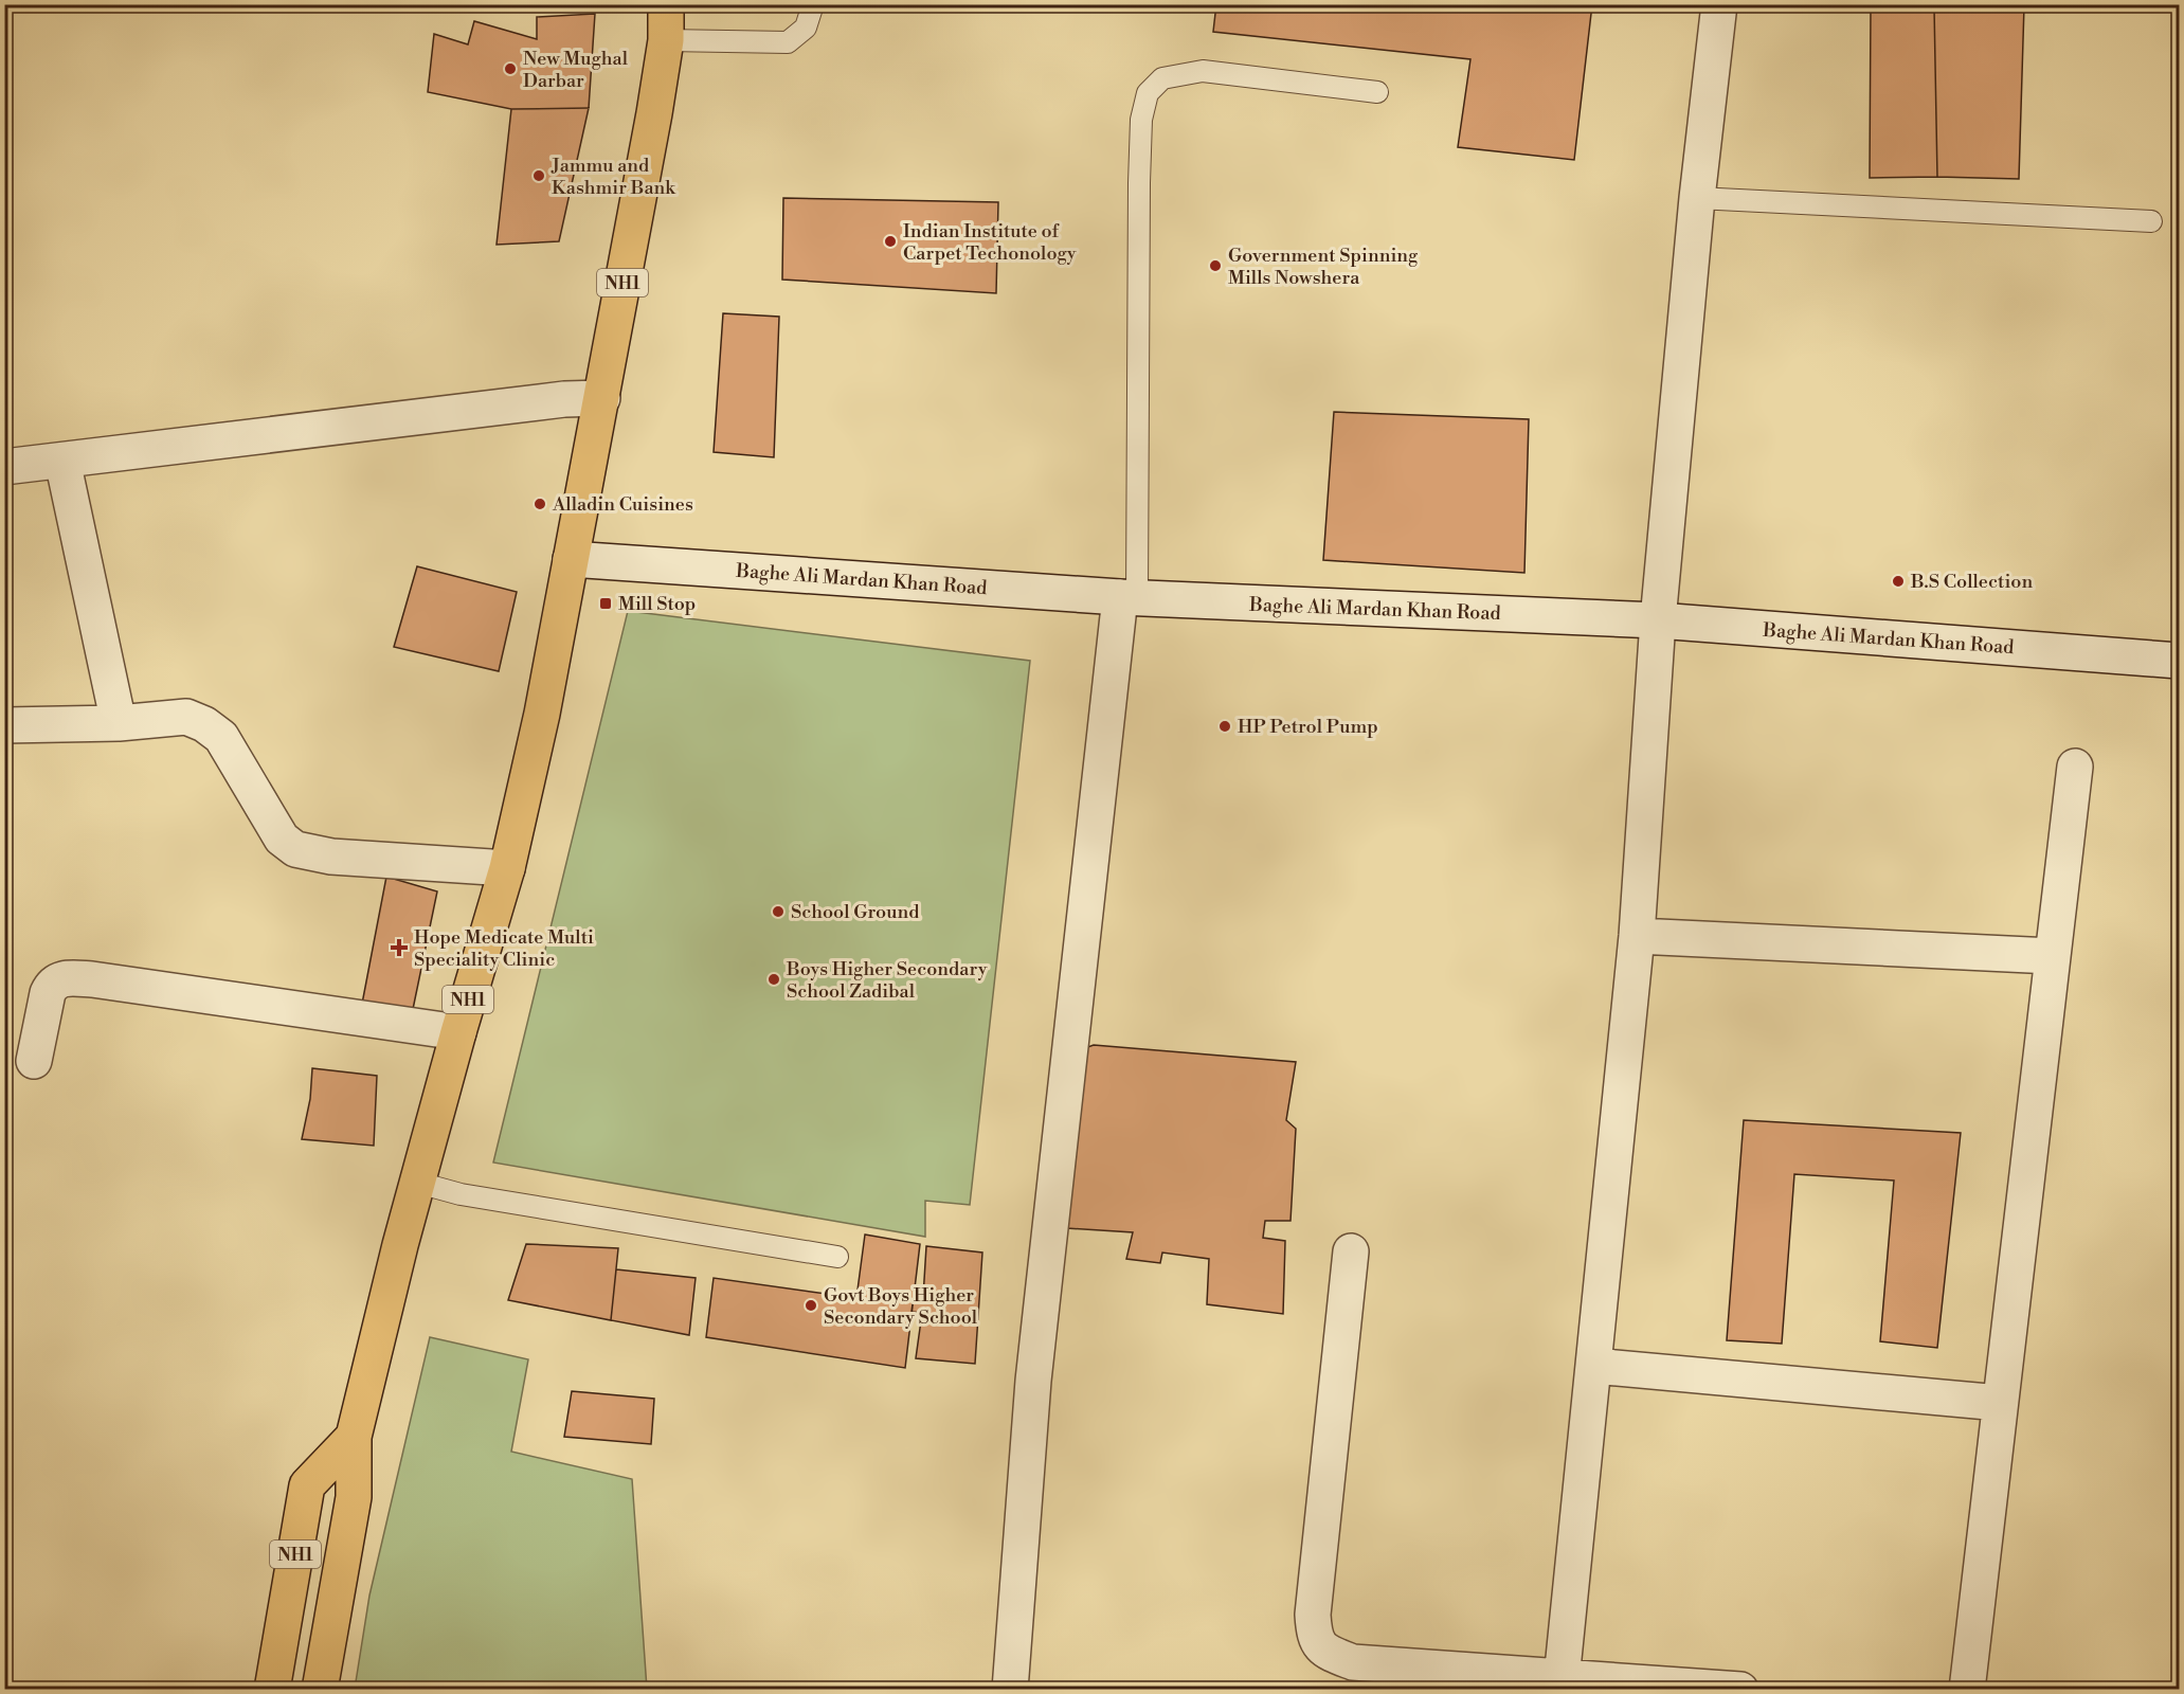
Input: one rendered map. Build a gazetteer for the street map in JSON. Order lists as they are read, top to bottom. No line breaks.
{"streets":{"highway":["NH1"],"street":["Baghe Ali Mardan Khan Road"]},"crossings":[["NH1","Baghe Ali Mardan Khan Road"]],"places":{"other":["New Mughal Darbar","Jammu and Kashmir Bank","Indian Institute of Carpet Techonology","Government Spinning Mills Nowshera","Alladin Cuisines","B.S Collection","HP Petrol Pump","School Ground","Boys Higher Secondary School Zadibal","Govt Boys Higher Secondary School"],"transit":["Mill Stop"],"health":["Hope Medicate Multi Speciality Clinic"]}}
